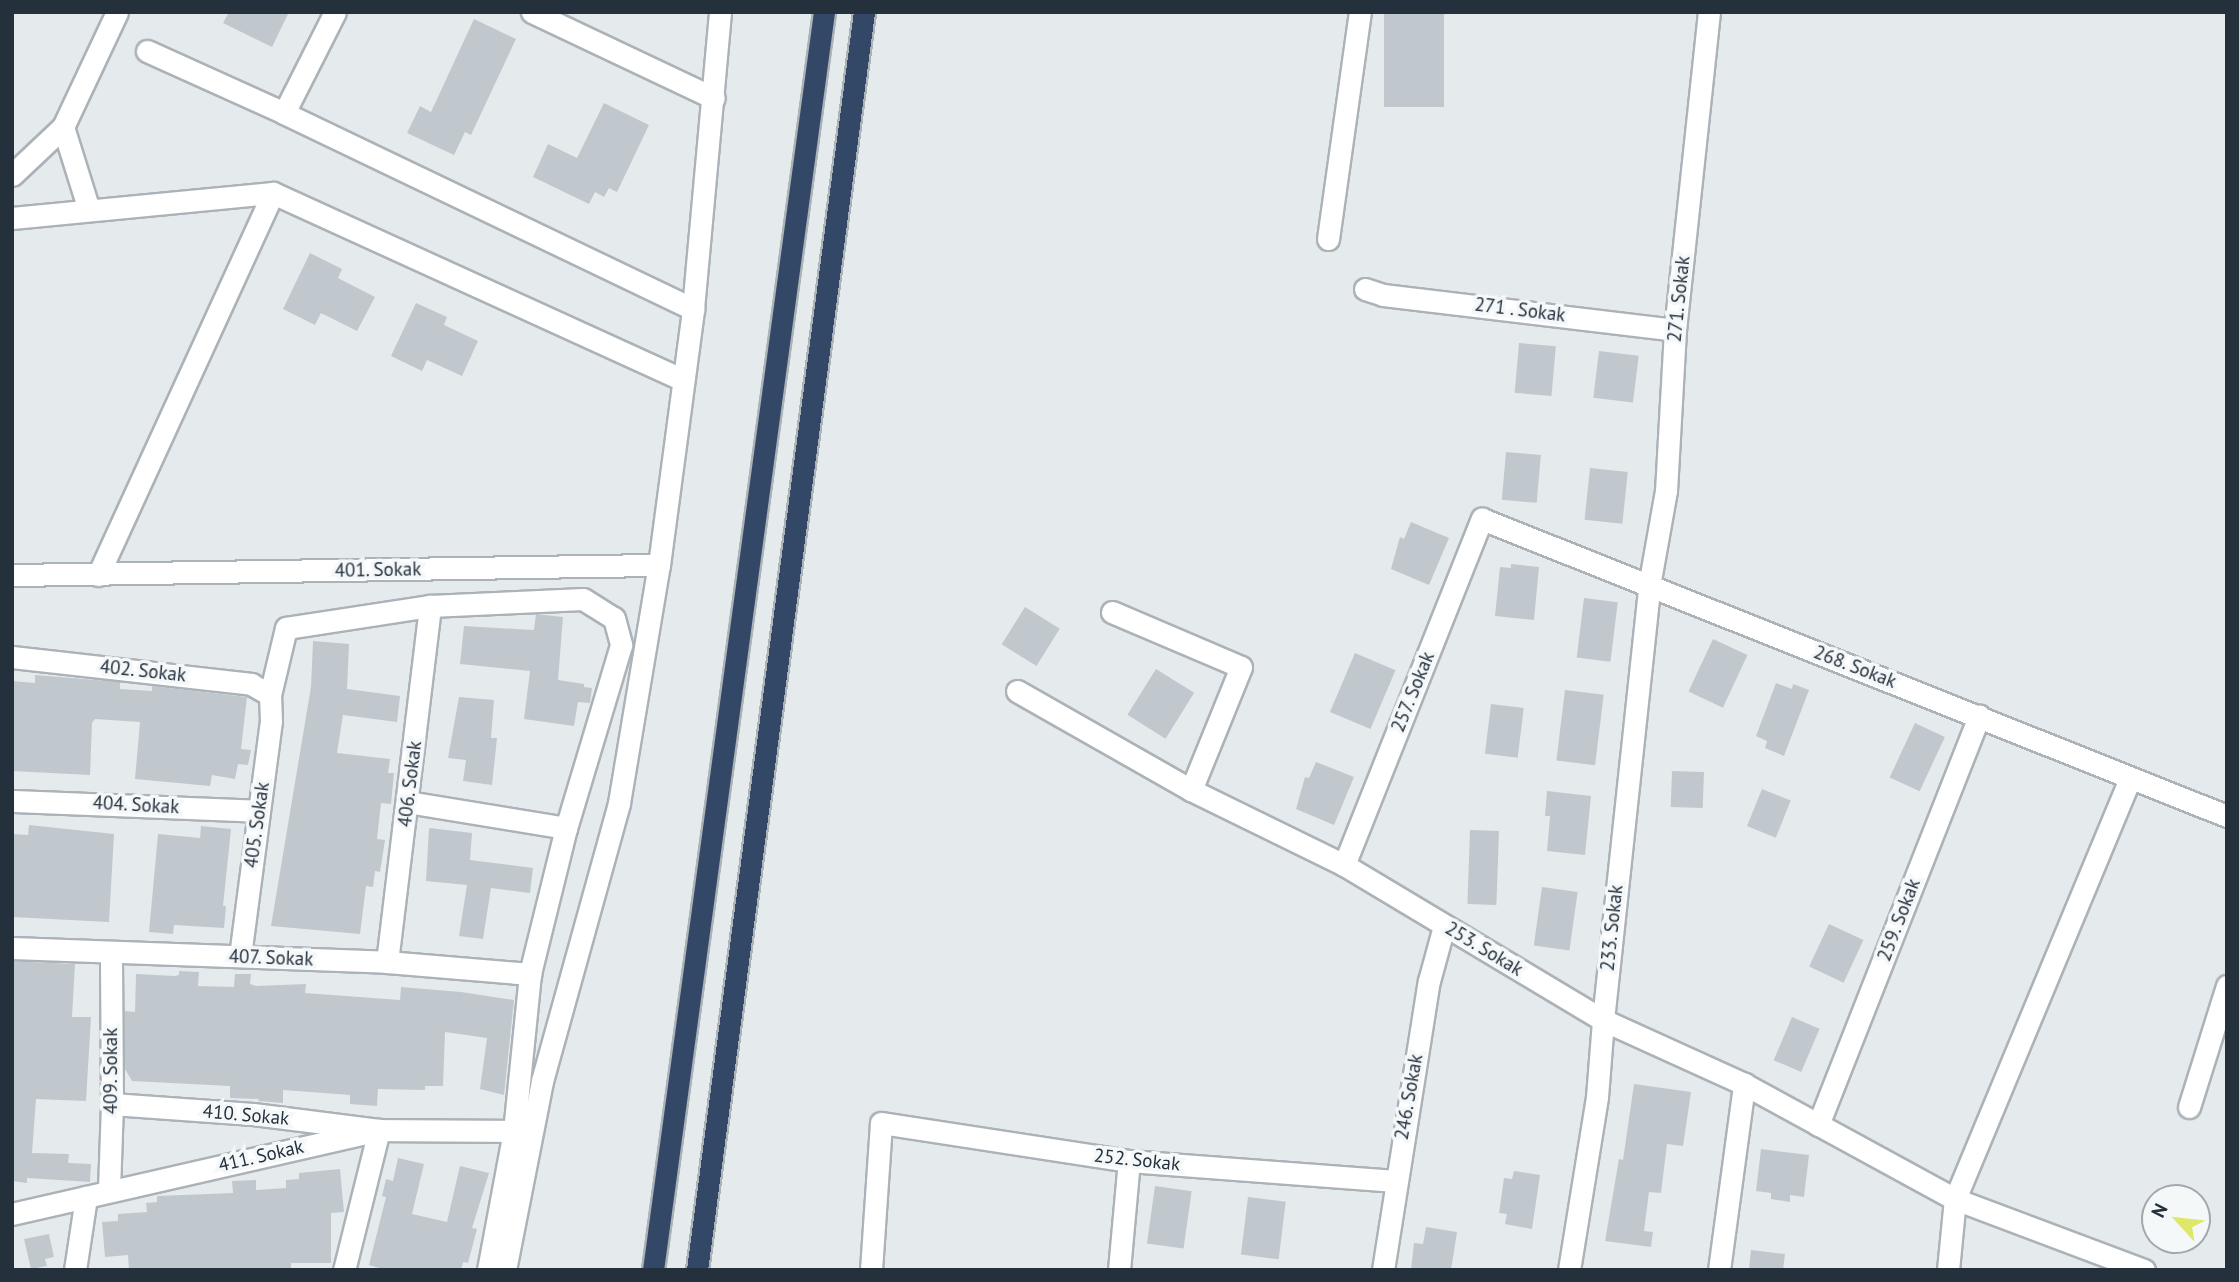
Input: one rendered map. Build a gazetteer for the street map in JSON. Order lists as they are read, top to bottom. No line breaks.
{"streets":{"street":["271. Sokak","271 . Sokak","401. Sokak","268. Sokak","402. Sokak","257. Sokak","406. Sokak","404. Sokak","405. Sokak","259. Sokak","233. Sokak","253. Sokak","407. Sokak","409. Sokak","246. Sokak","410. Sokak","411. Sokak","252. Sokak"]},"crossings":[["271. Sokak","271 . Sokak"],["271. Sokak","268. Sokak"],["271. Sokak","233. Sokak"],["268. Sokak","257. Sokak"],["268. Sokak","259. Sokak"],["268. Sokak","233. Sokak"],["402. Sokak","405. Sokak"],["257. Sokak","253. Sokak"],["406. Sokak","405. Sokak"],["406. Sokak","407. Sokak"],["404. Sokak","405. Sokak"],["405. Sokak","407. Sokak"],["259. Sokak","253. Sokak"],["233. Sokak","253. Sokak"],["253. Sokak","246. Sokak"],["407. Sokak","409. Sokak"],["409. Sokak","410. Sokak"],["409. Sokak","411. Sokak"],["246. Sokak","252. Sokak"],["410. Sokak","411. Sokak"]],"north":"top left"}
